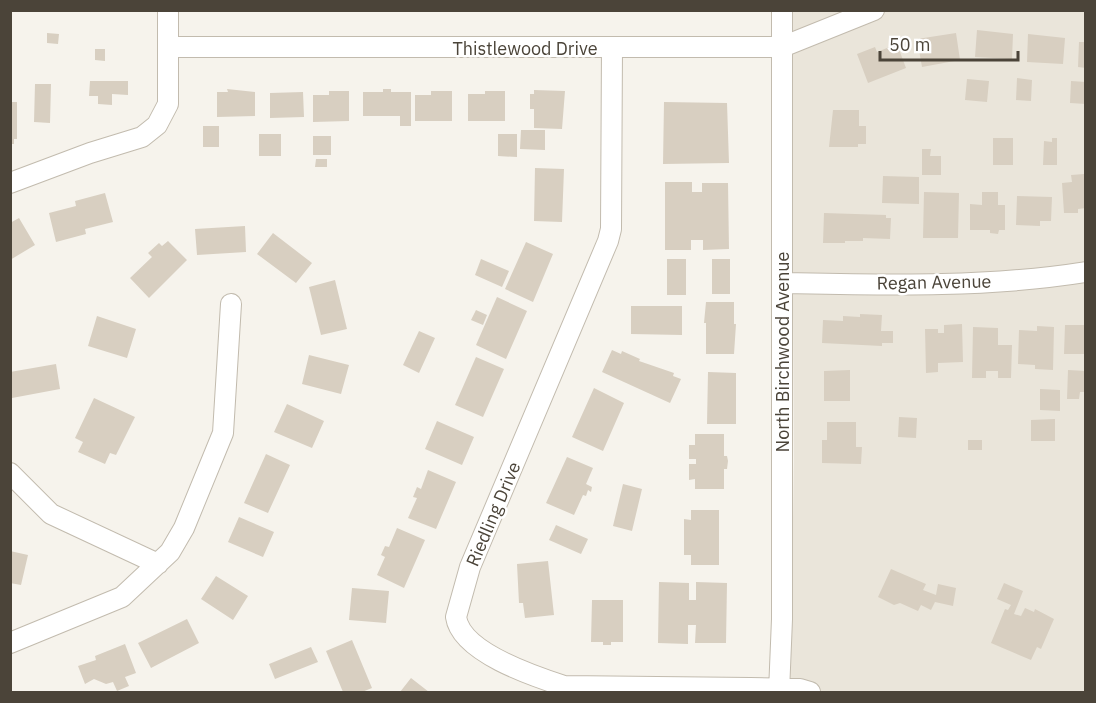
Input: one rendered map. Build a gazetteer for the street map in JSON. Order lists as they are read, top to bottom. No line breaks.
{"streets":{"street":["Thistlewood Drive","Regan Avenue","North Birchwood Avenue","Riedling Drive"]},"crossings":[["Thistlewood Drive","North Birchwood Avenue"],["Thistlewood Drive","Riedling Drive"],["Regan Avenue","North Birchwood Avenue"],["North Birchwood Avenue","Riedling Drive"]],"scale_bar":"50 m"}
